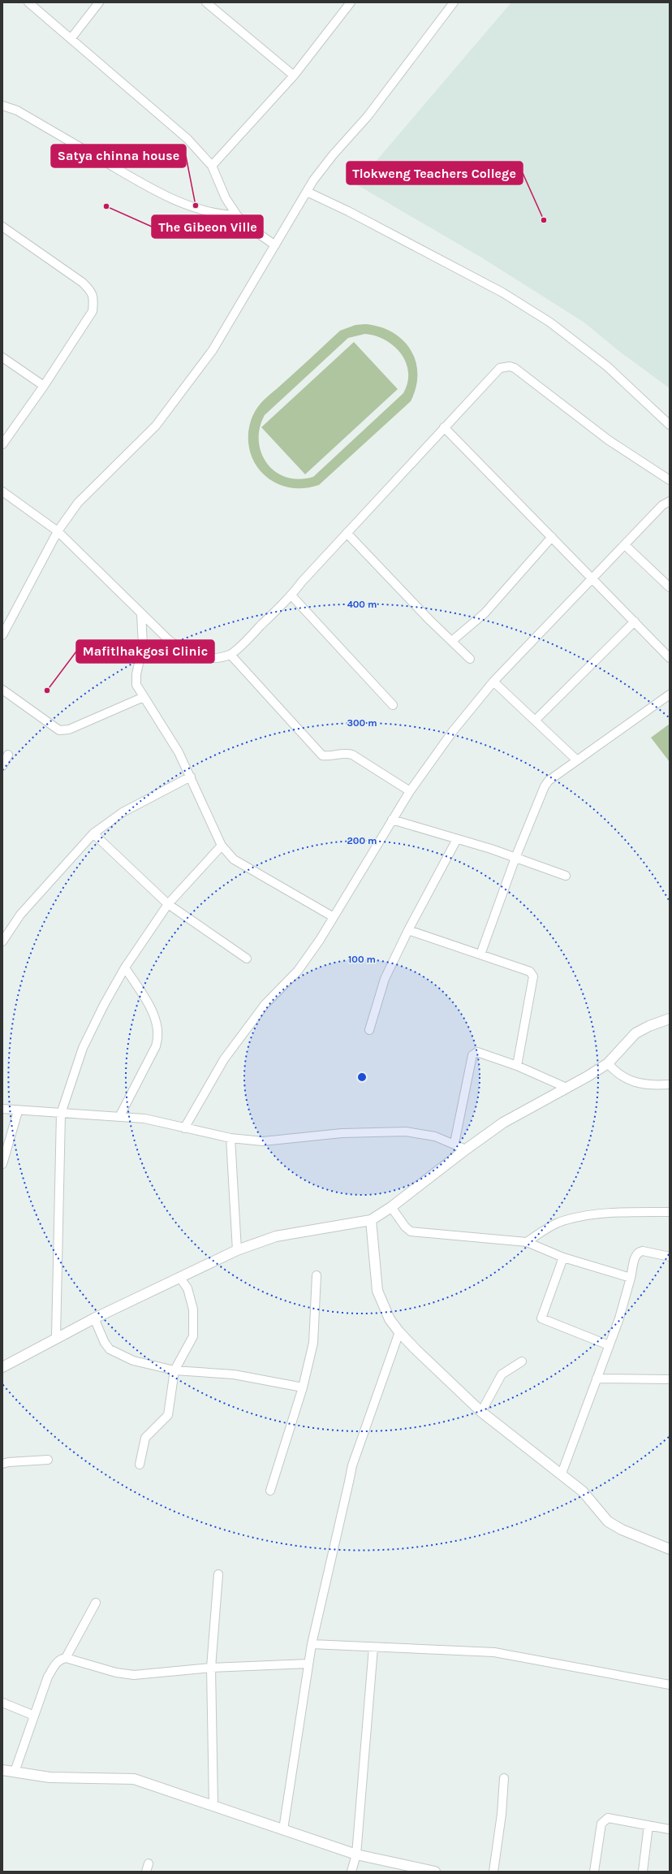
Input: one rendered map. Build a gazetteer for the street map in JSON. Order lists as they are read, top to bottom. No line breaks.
{"places":["Satya chinna house","The Gibeon Ville","Tlokweng Teachers College","Mafitlhakgosi Clinic"],"rings":["400 m","300 m","200 m","100 m"]}
